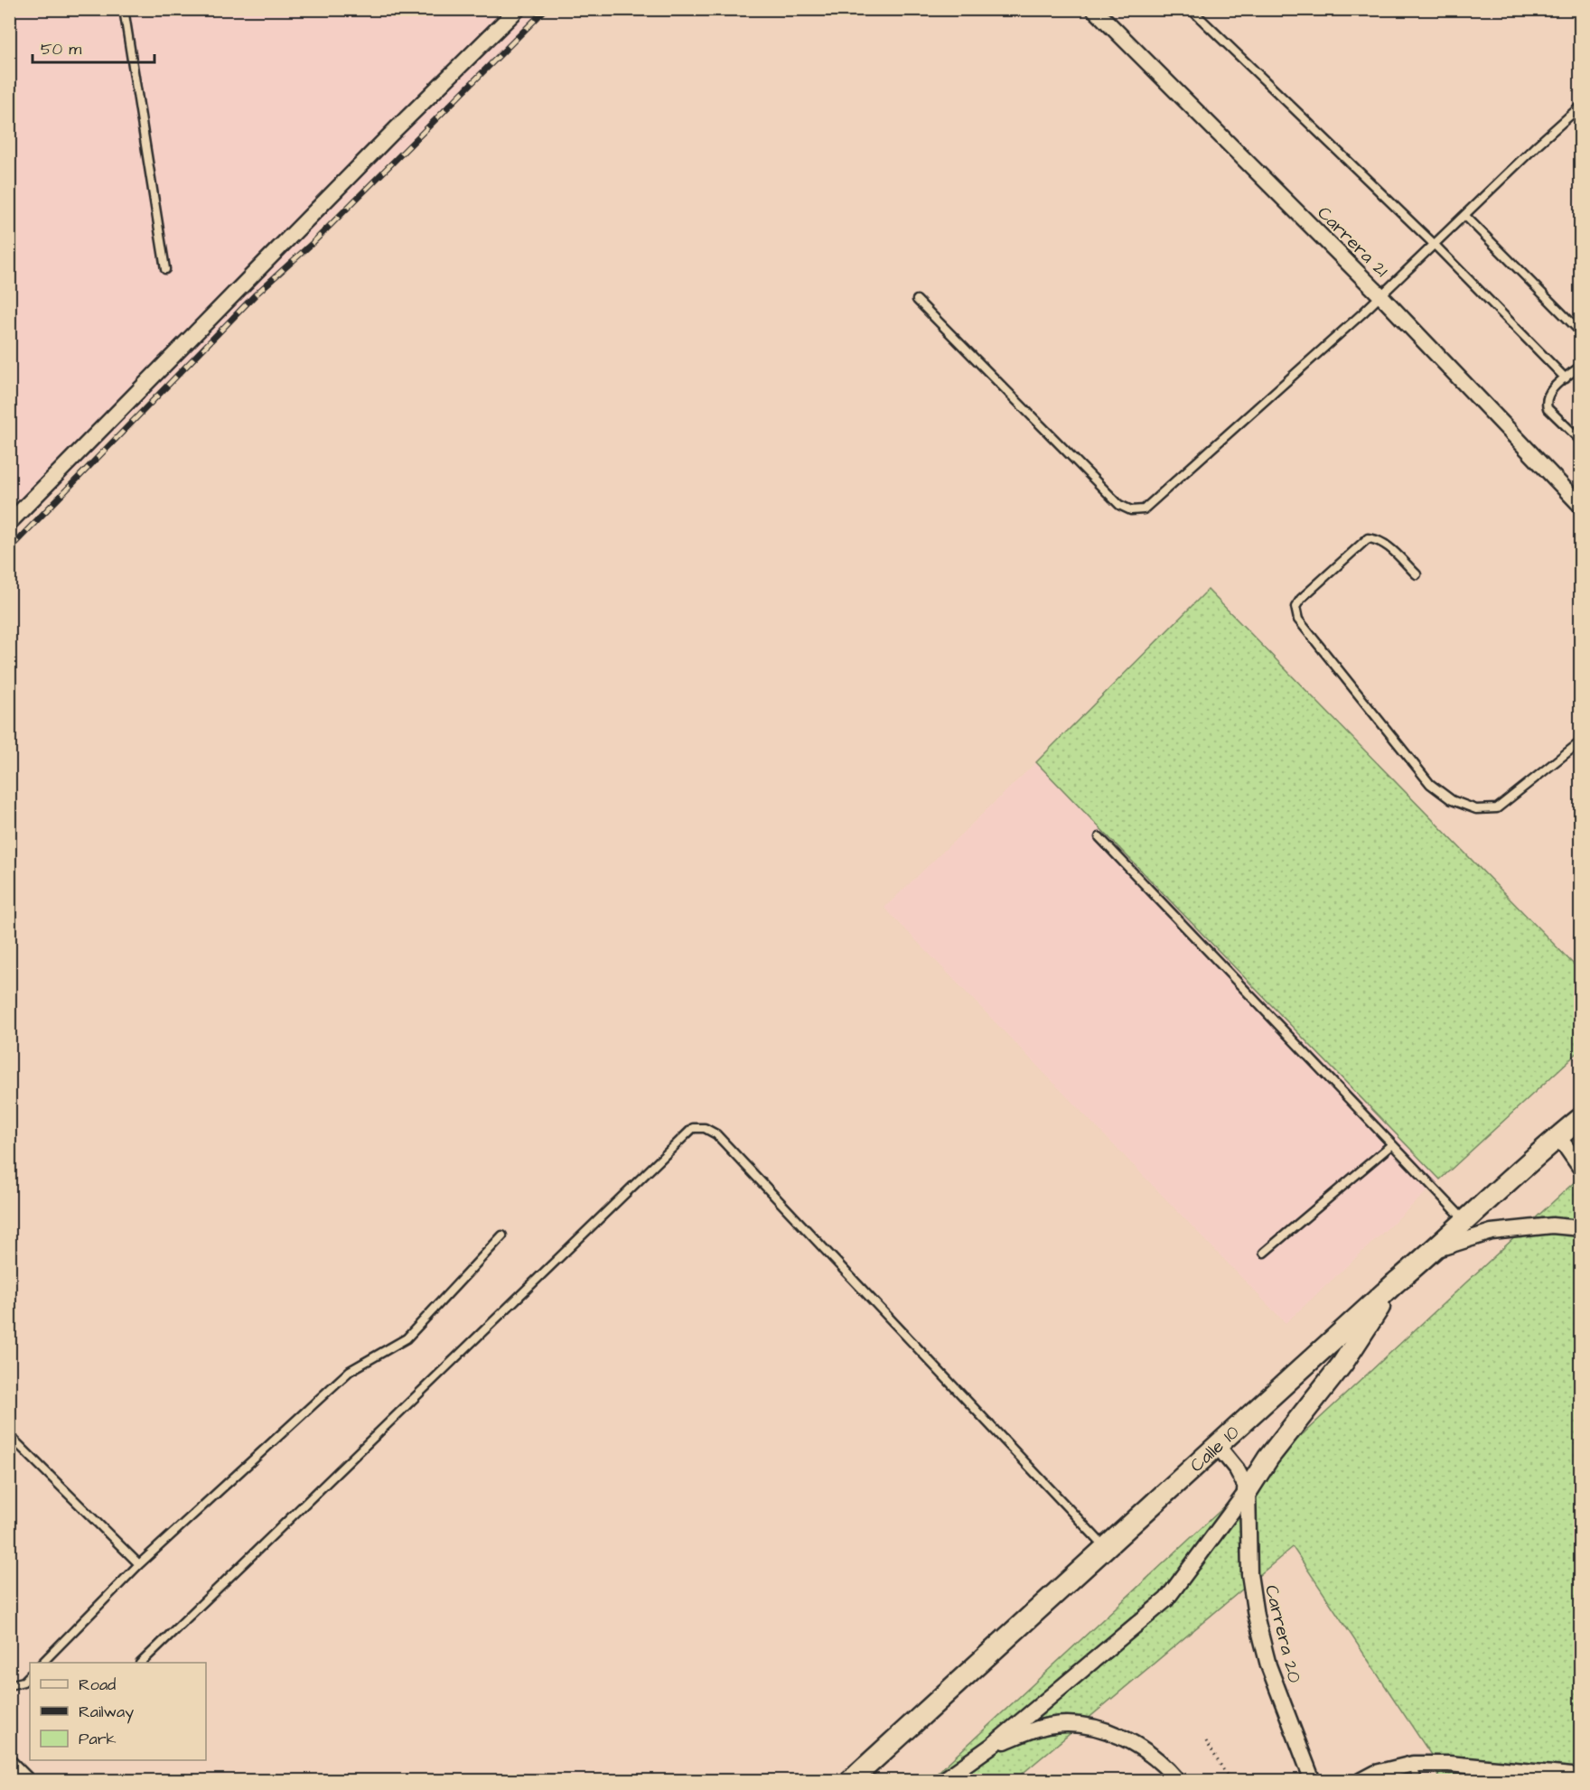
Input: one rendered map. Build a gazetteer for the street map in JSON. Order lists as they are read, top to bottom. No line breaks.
{"streets":{"main road":["Calle 10"],"street":["Carrera 21","Carrera 20"]},"legend":["Road","Railway","Park"],"scale_bar":"50 m"}
